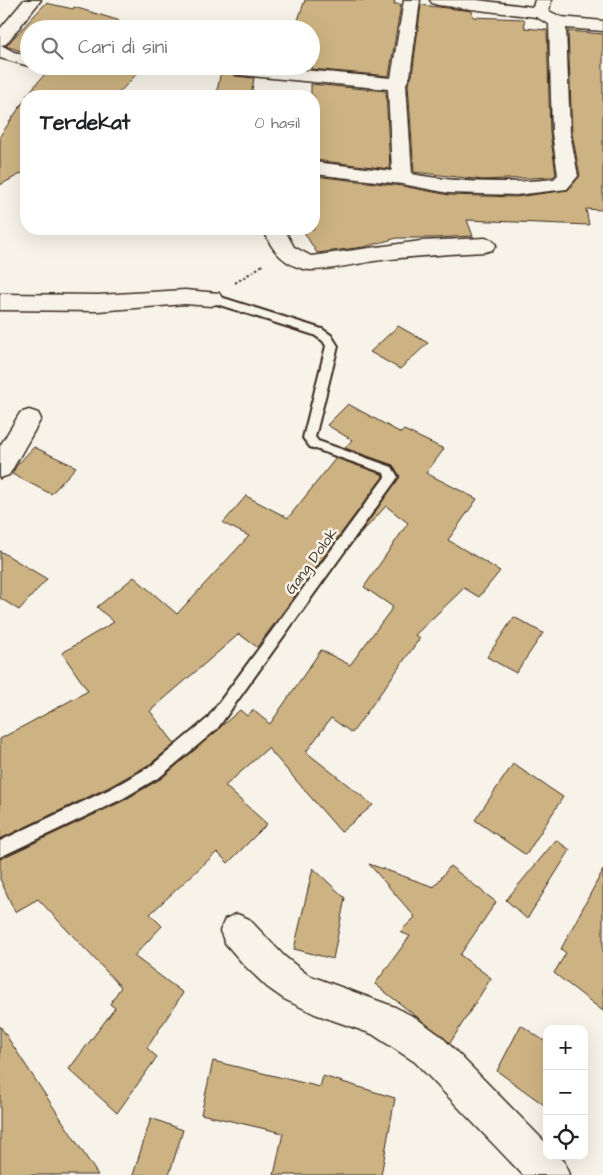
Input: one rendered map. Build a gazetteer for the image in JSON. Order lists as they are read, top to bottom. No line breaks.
{"streets":{"lane":["Gang Dolok"]},"page":{"search":"Cari di sini","heading":["Terdekat","0 hasil"],"map_buttons":["+","−"]}}
